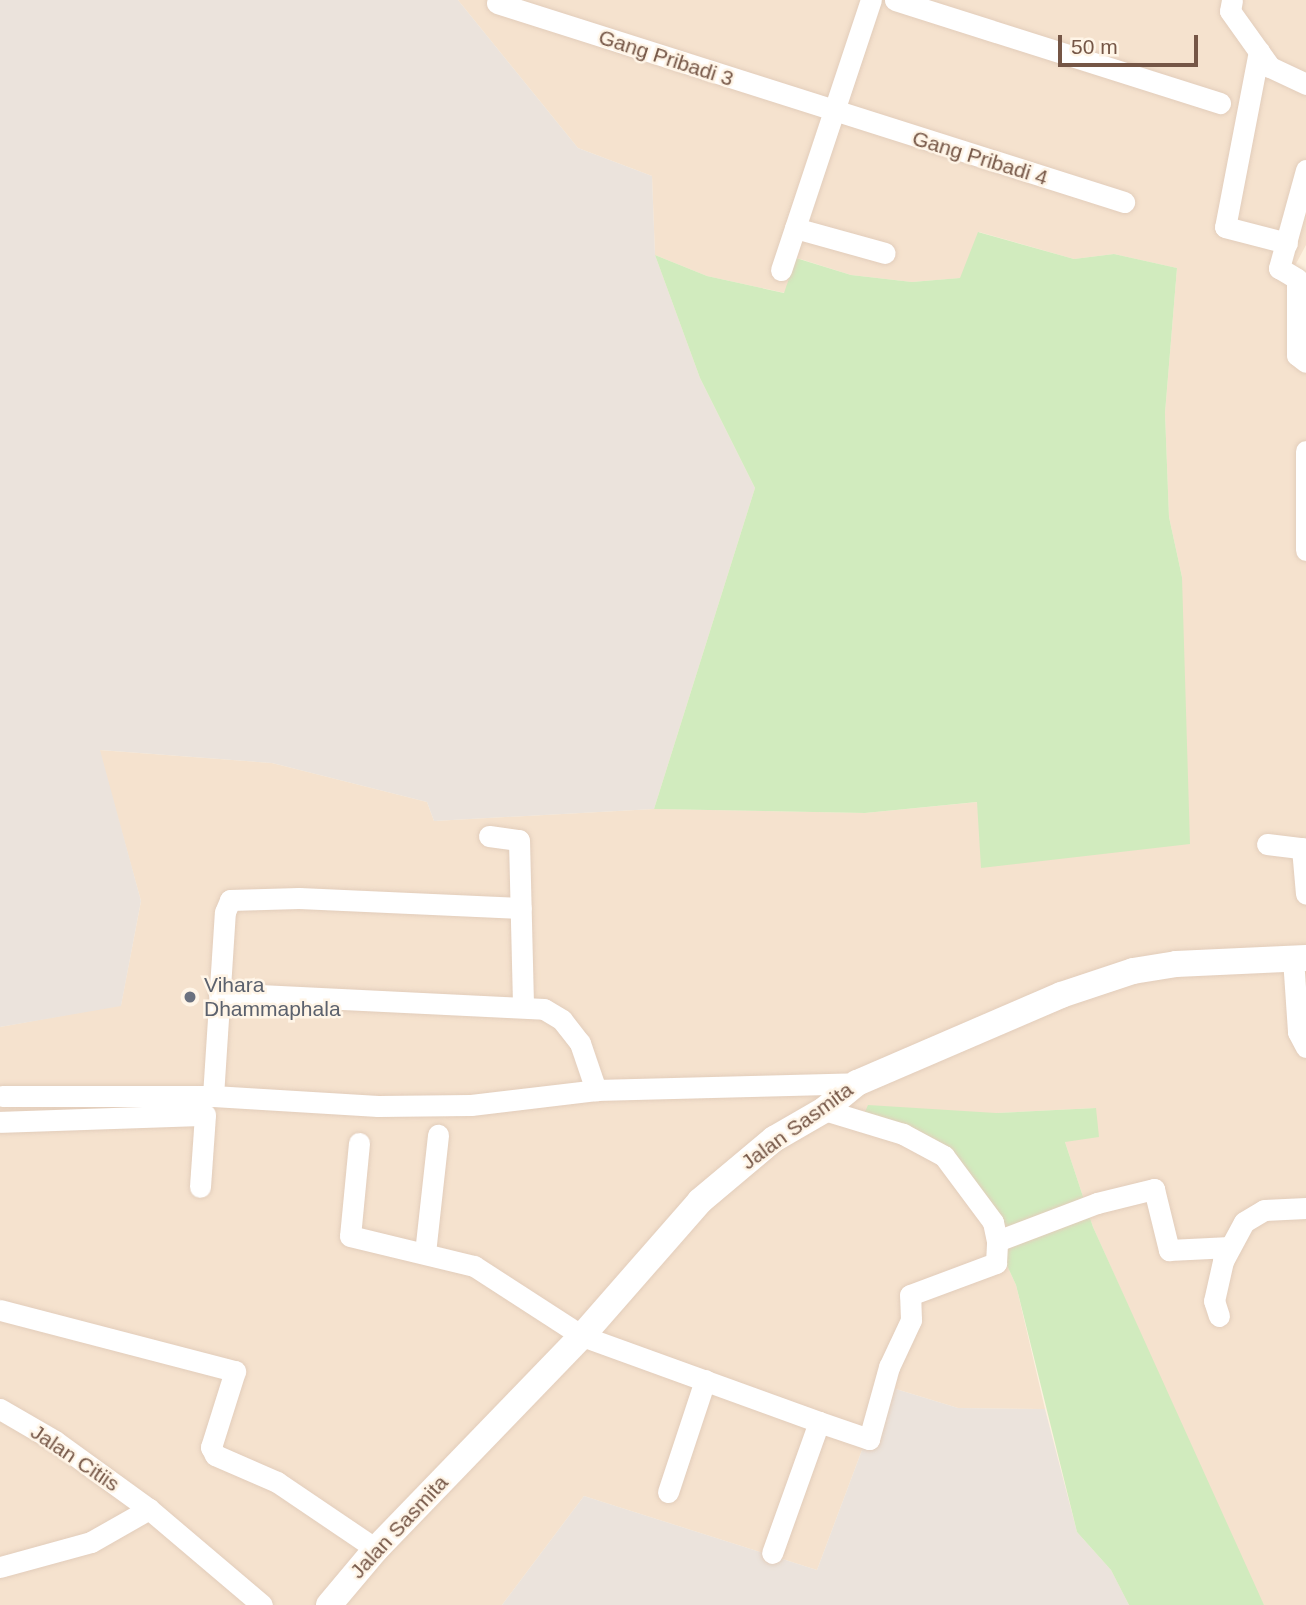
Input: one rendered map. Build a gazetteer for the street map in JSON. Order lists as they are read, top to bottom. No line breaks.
{"streets":{"street":["Gang Pribadi 3","Gang Pribadi 4","Jalan Sasmita","Jalan Citiis"]},"crossings":[["Gang Pribadi 3","Gang Pribadi 4"]],"places":["Vihara Dhammaphala"],"scale_bar":"50 m"}
